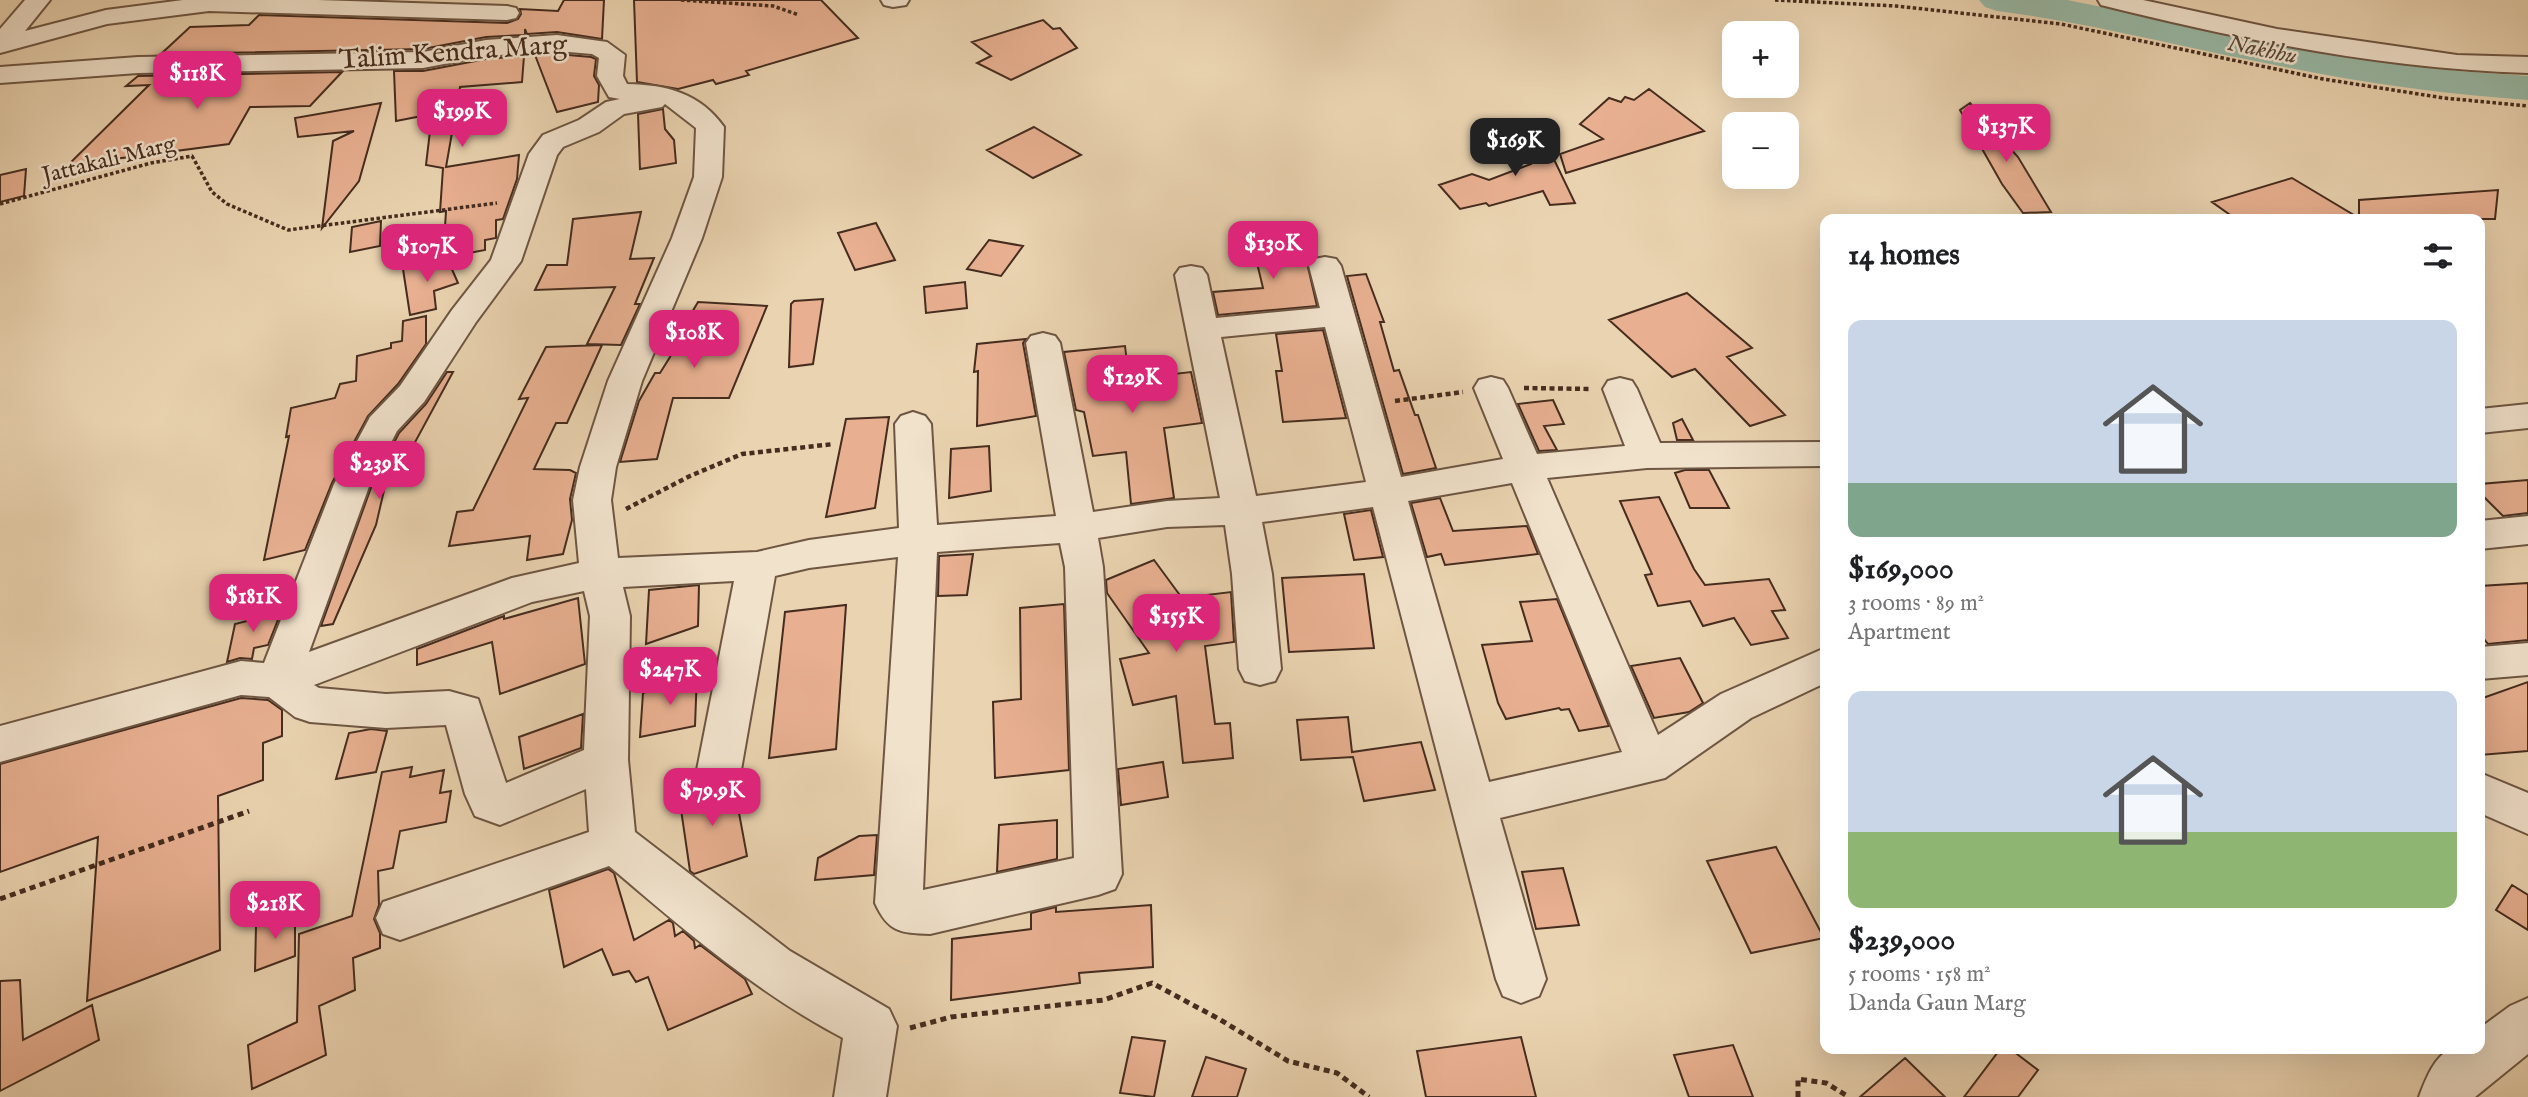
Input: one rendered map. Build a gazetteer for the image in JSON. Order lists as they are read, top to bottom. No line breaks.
{"streets":{"street":["Talim Kendra Marg"],"path":["Jattakali Marg"]},"water":["Nakhhu"],"page":{"map_buttons":["+","−"],"price":["$118K","$199K","$137K","$169K","$130K","$107K","$108K","$129K","$239K","$181K","$155K","$247K","$79.9K","$218K"],"heading":"14 homes","list":[{"name":"$169,000","note":"3 rooms · 89 m² · Apartment"},{"name":"$239,000","note":"5 rooms · 158 m² · Danda Gaun Marg"}]}}
